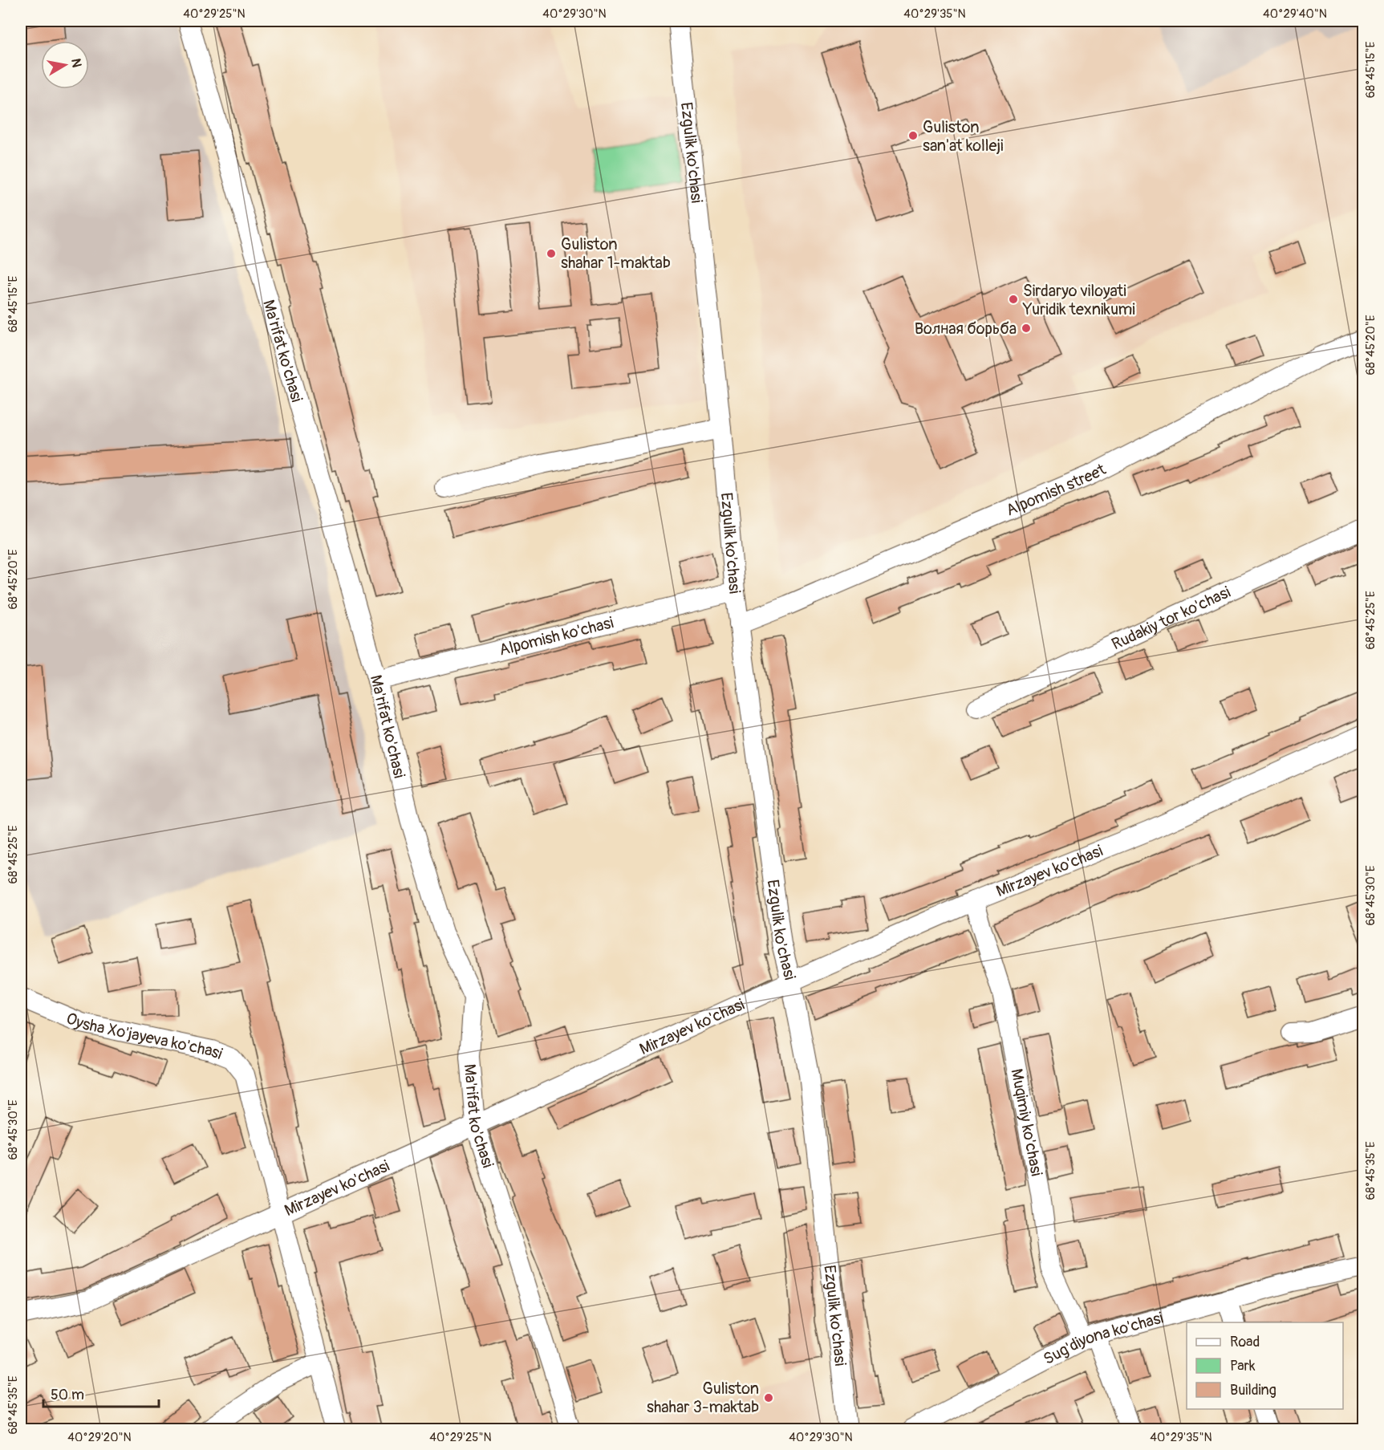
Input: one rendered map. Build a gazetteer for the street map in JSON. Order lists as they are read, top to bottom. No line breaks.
{"streets":{"street":["Ezgulik ko'chasi","Ma'rifat ko'chasi","Alpomish street","Rudakiy tor ko'chasi","Alpomish ko'chasi","Mirzayev ko'chasi","Oysha Xo'jayeva ko'chasi","Muqimiy ko'chasi","Sug'diyona ko'chasi"]},"crossings":[["Ezgulik ko'chasi","Alpomish street"],["Ezgulik ko'chasi","Alpomish ko'chasi"],["Ezgulik ko'chasi","Mirzayev ko'chasi"],["Ma'rifat ko'chasi","Alpomish ko'chasi"],["Ma'rifat ko'chasi","Mirzayev ko'chasi"],["Mirzayev ko'chasi","Oysha Xo'jayeva ko'chasi"],["Mirzayev ko'chasi","Muqimiy ko'chasi"],["Muqimiy ko'chasi","Sug'diyona ko'chasi"]],"places":["Guliston san'at kolleji","Guliston shahar 1-maktab","Sirdaryo viloyati Yuridik texnikumi","Волная борьба","Guliston shahar 3-maktab"],"legend":["Road","Park","Building"],"scale_bar":"50 m","north":"right","coordinates":["40°29'25\"N","40°29'30\"N","40°29'35\"N","40°29'40\"N","68°45'15\"E","68°45'20\"E","68°45'25\"E","68°45'30\"E","68°45'35\"E","40°29'20\"N"]}
